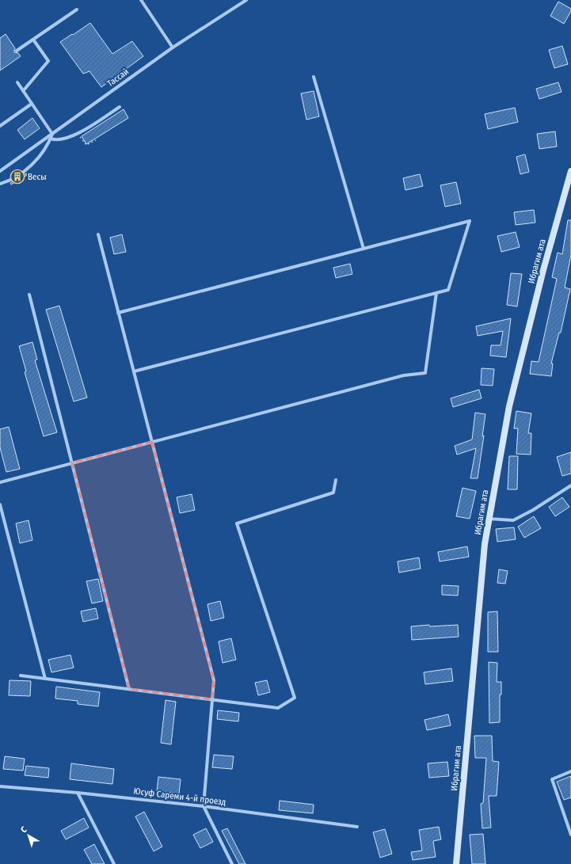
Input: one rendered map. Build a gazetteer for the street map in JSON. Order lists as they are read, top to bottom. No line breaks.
{"streets":{"street":["Тассай","Ибрагим ата","Юсуф Сареми 4-й проезд"]},"places":{"building":["Весы"]},"north":"top left"}
